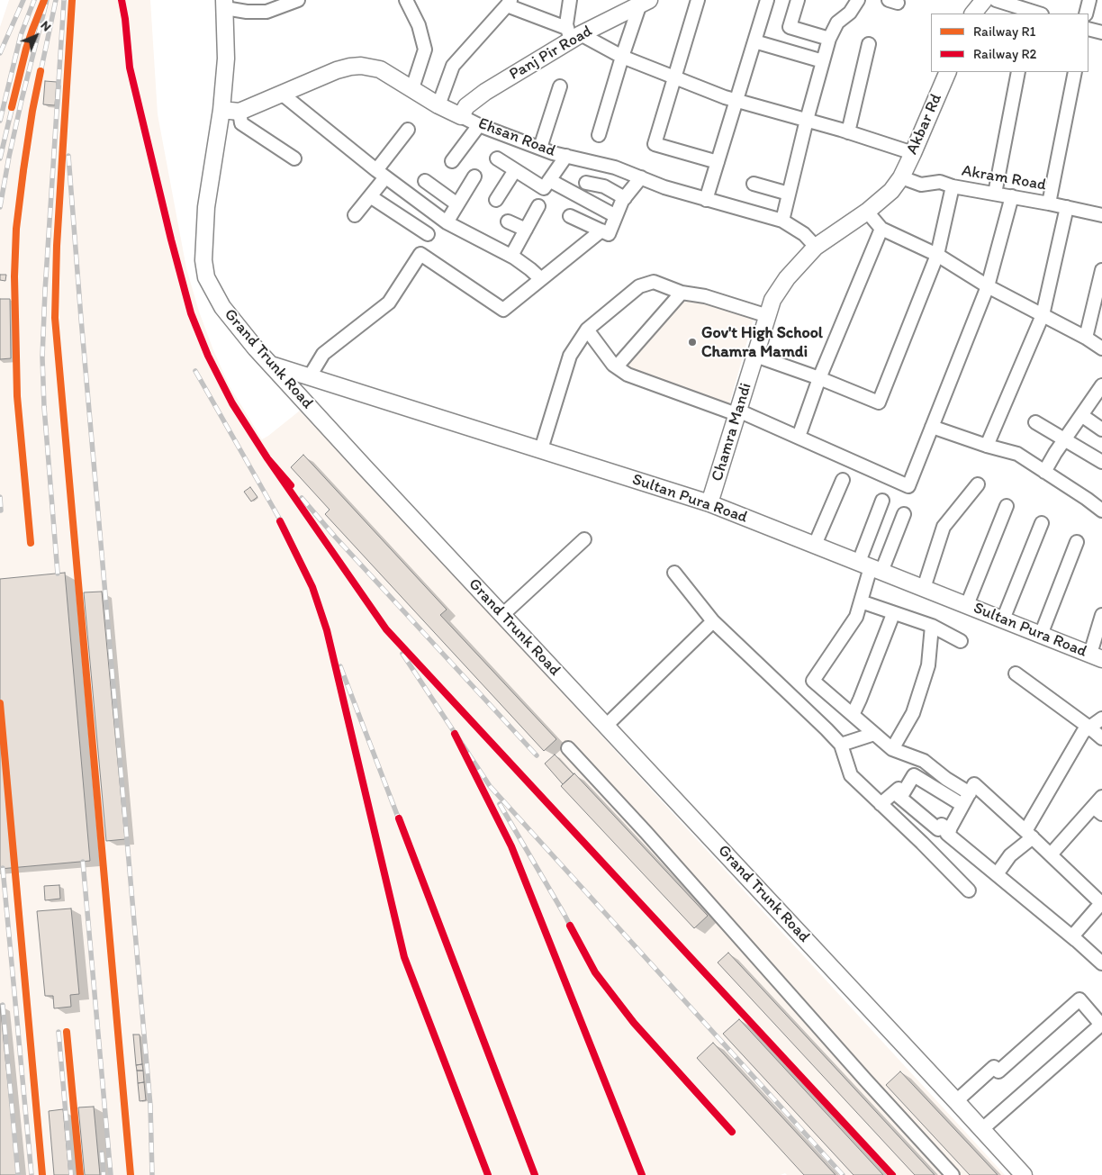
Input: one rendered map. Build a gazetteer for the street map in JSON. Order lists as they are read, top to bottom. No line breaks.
{"streets":{"main road":["Panj Pir Road","Akbar Rd","Ehsan Road","Grand Trunk Road","Chamra Mandi","Sultan Pura Road"],"street":["Akram Road"]},"crossings":[["Panj Pir Road","Ehsan Road"],["Akbar Rd","Akram Road"],["Akbar Rd","Chamra Mandi"],["Ehsan Road","Grand Trunk Road"],["Ehsan Road","Chamra Mandi"],["Akram Road","Chamra Mandi"],["Grand Trunk Road","Sultan Pura Road"],["Chamra Mandi","Sultan Pura Road"]],"places":["Gov't High School Chamra Mamdi"],"lines":["rail line R1","rail line R2"],"legend":["Railway R1","Railway R2"],"north":"top right"}
